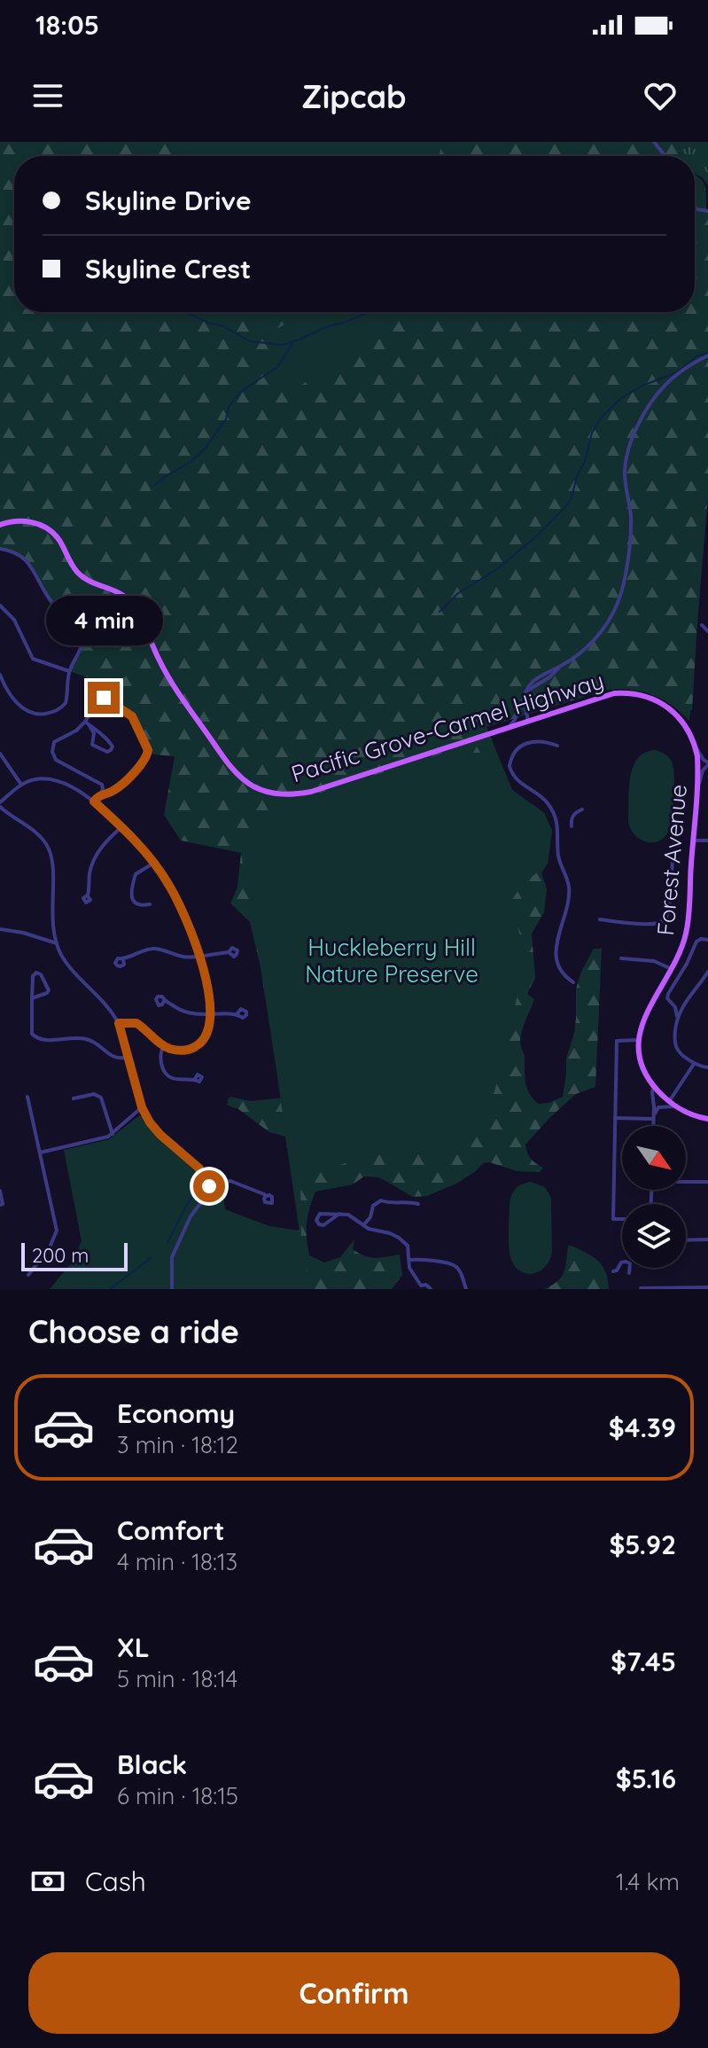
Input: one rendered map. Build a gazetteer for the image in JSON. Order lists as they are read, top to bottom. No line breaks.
{"streets":{"main road":["Pacific Grove-Carmel Highway","Forest Avenue"]},"crossings":[["Pacific Grove-Carmel Highway","Forest Avenue"]],"parks":["Huckleberry Hill Nature Preserve"],"scale_bar":"200 m","north":"bottom right","page":{"status":"18:05","header":"Zipcab","banner":["Skyline Drive","Skyline Crest"],"bubble":"4 min","scale":"200 m","heading":"Choose a ride","list":[{"name":"Economy","note":"3 min · 18:12","value":"$4.39"},{"name":"Comfort","note":"4 min · 18:13","value":"$5.92"},{"name":"XL","note":"5 min · 18:14","value":"$7.45"},{"name":"Black","note":"6 min · 18:15","value":"$5.16"}],"pay":["Cash","1.4 km"],"buttons":"Confirm"}}
